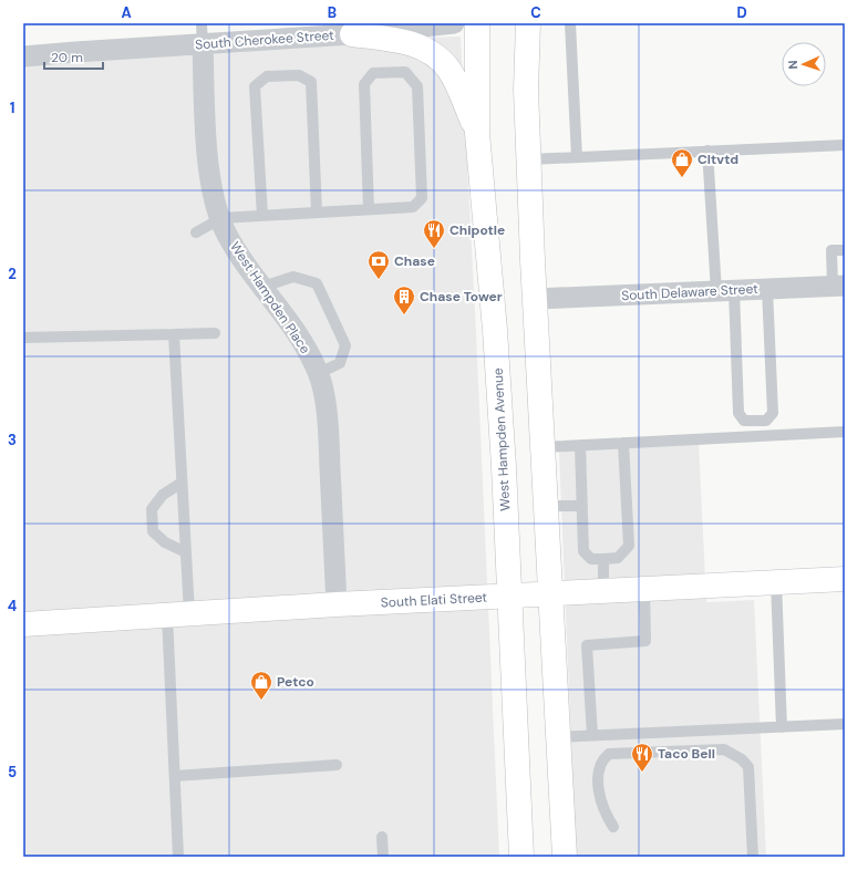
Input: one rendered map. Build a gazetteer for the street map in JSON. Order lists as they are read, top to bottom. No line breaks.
{"streets":{"main road":["West Hampden Avenue","South Elati Street"],"street":["South Cherokee Street","South Delaware Street","West Hampden Place"]},"crossings":[["South Cherokee Street","West Hampden Place"],["West Hampden Place","South Elati Street"],["West Hampden Avenue","South Elati Street"]],"places":{"shop":["Cltvtd","Petco"],"restaurant":["Chipotle","Taco Bell"],"bank":["Chase"],"building":["Chase Tower"]},"scale_bar":"20 m","north":"left","grid":{"columns":["A","B","C","D"],"rows":["1","2","3","4","5"]}}
